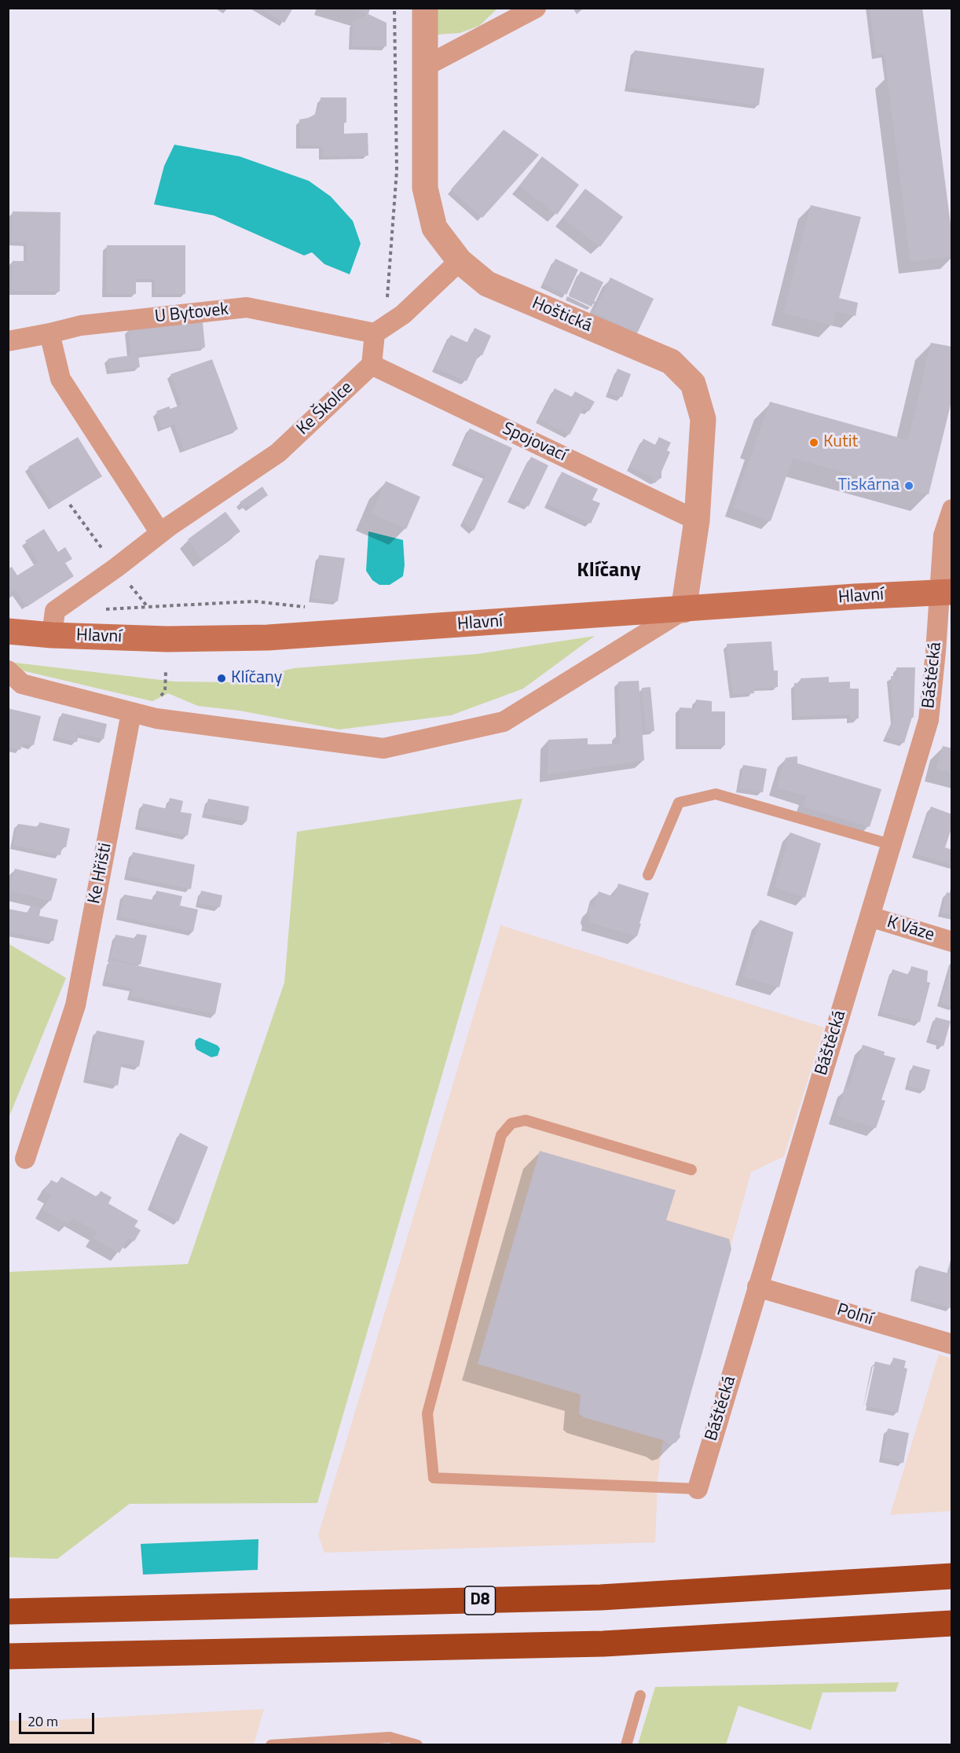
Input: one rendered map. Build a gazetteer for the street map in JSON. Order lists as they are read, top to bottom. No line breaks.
{"streets":{"highway":["D8"],"main road":["Hlavní"],"street":["U Bytovek","Hoštická","Ke Školce","Spojovací","Báštěcká","Ke Hřišti","K Váze","Polní"]},"crossings":[["Hoštická","Spojovací"],["Hoštická","Hlavní"],["Ke Školce","Spojovací"],["Ke Školce","Hlavní"],["Hlavní","Báštěcká"],["Báštěcká","K Váze"],["Báštěcká","Polní"]],"districts":["Klíčany"],"places":["Kutit","Tiskárna","Klíčany"],"scale_bar":"20 m"}
